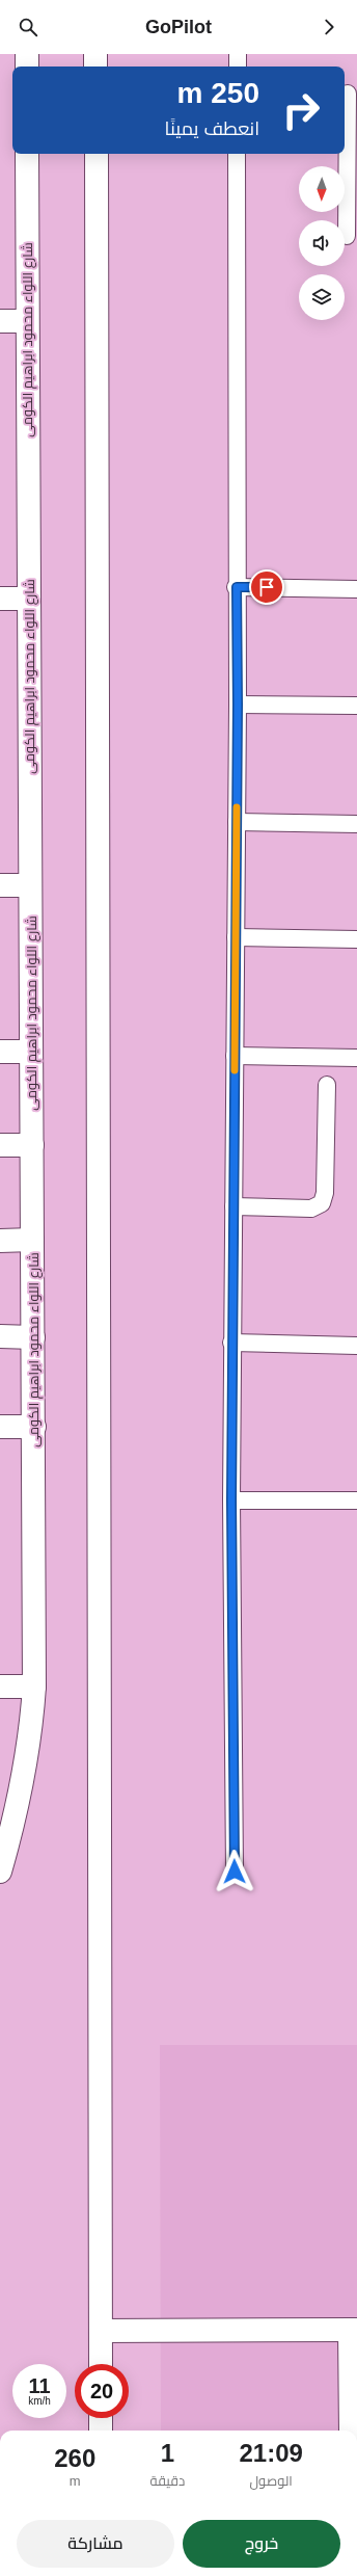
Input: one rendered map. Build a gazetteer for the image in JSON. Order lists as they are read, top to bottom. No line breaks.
{"streets":{"street":["شارع اللواء محمود ابراهيم الكومى"]},"north":"bottom","page":{"header":"GoPilot","turn":["250 m","انعطف يمينًا"],"speed":"11 km/h","limit":"20","eta":["21:09","الوصول","1","دقيقة","260","m"],"buttons":["خروج","مشاركة"]}}
